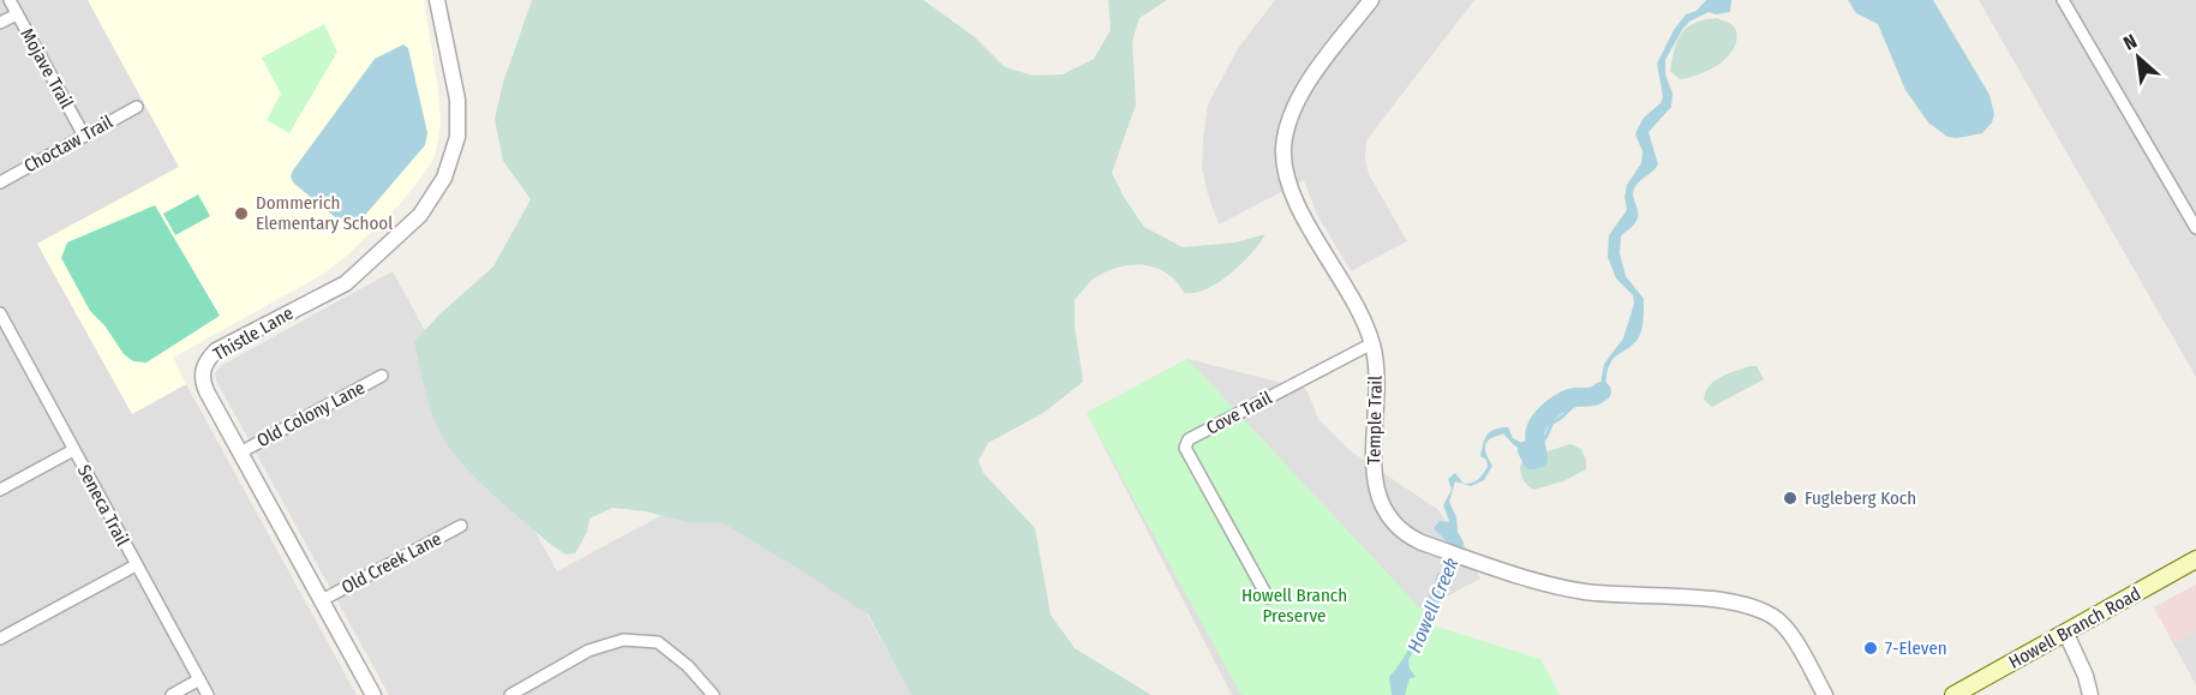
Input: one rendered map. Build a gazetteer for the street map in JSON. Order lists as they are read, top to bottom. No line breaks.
{"streets":{"main road":["Howell Branch Road"],"street":["Mojave Trail","Choctaw Trail","Thistle Lane","Cove Trail","Old Colony Lane","Temple Trail","Seneca Trail","Old Creek Lane"]},"crossings":[["Mojave Trail","Choctaw Trail"],["Thistle Lane","Old Colony Lane"],["Thistle Lane","Old Creek Lane"],["Cove Trail","Temple Trail"]],"water":["Howell Creek"],"parks":["Howell Branch Preserve"],"places":["Dommerich Elementary School","Fugleberg Koch","7-Eleven"],"north":"top left"}
